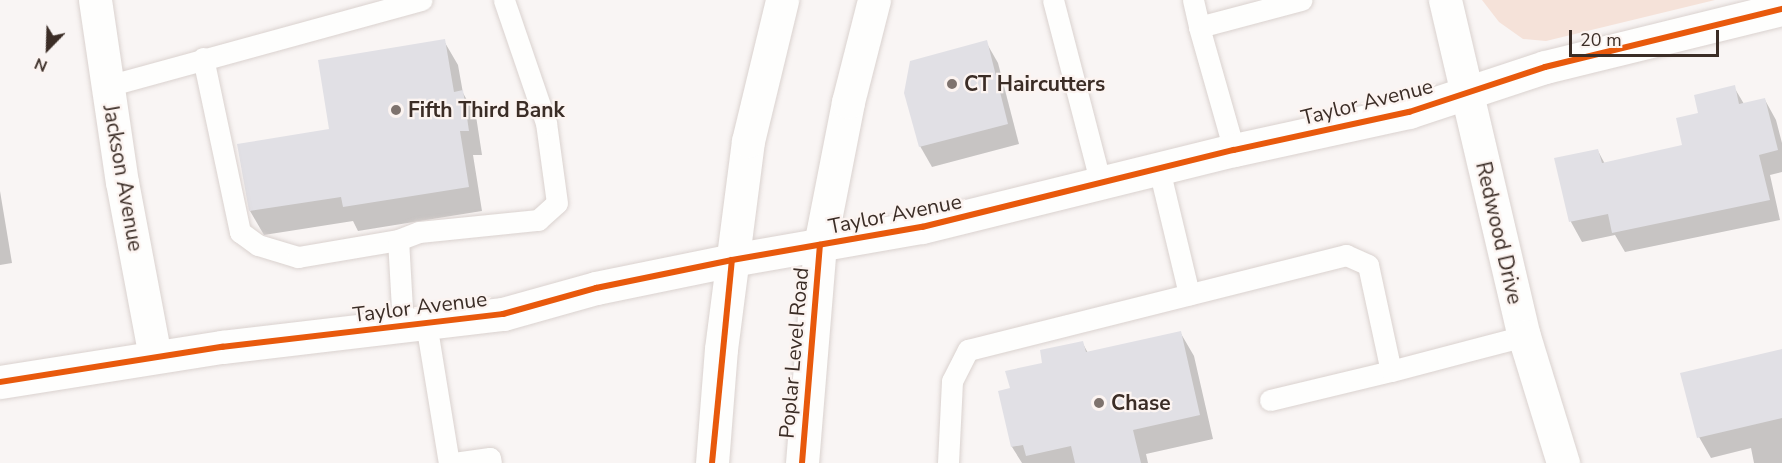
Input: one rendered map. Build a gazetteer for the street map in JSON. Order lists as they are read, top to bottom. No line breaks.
{"streets":{"street":["Taylor Avenue","Jackson Avenue","Redwood Drive","Poplar Level Road"]},"crossings":[["Taylor Avenue","Jackson Avenue"],["Taylor Avenue","Redwood Drive"],["Taylor Avenue","Poplar Level Road"]],"places":["CT Haircutters","Fifth Third Bank","Chase"],"scale_bar":"20 m","north":"bottom left"}
